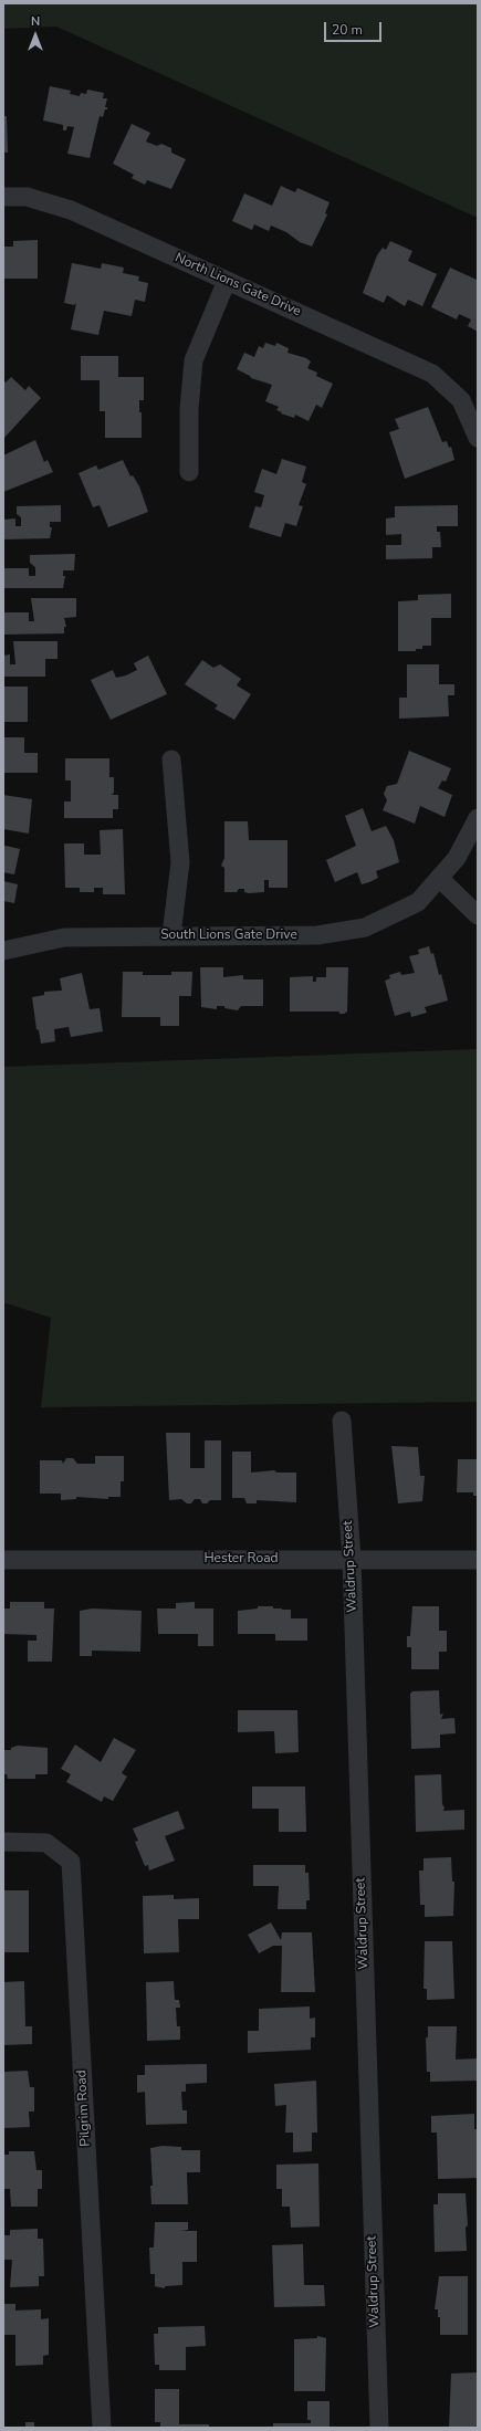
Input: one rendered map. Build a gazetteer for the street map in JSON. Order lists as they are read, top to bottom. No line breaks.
{"streets":{"street":["North Lions Gate Drive","South Lions Gate Drive","Hester Road","Waldrup Street","Pilgrim Road"]},"crossings":[["Hester Road","Waldrup Street"]],"scale_bar":"20 m","north":"top"}
